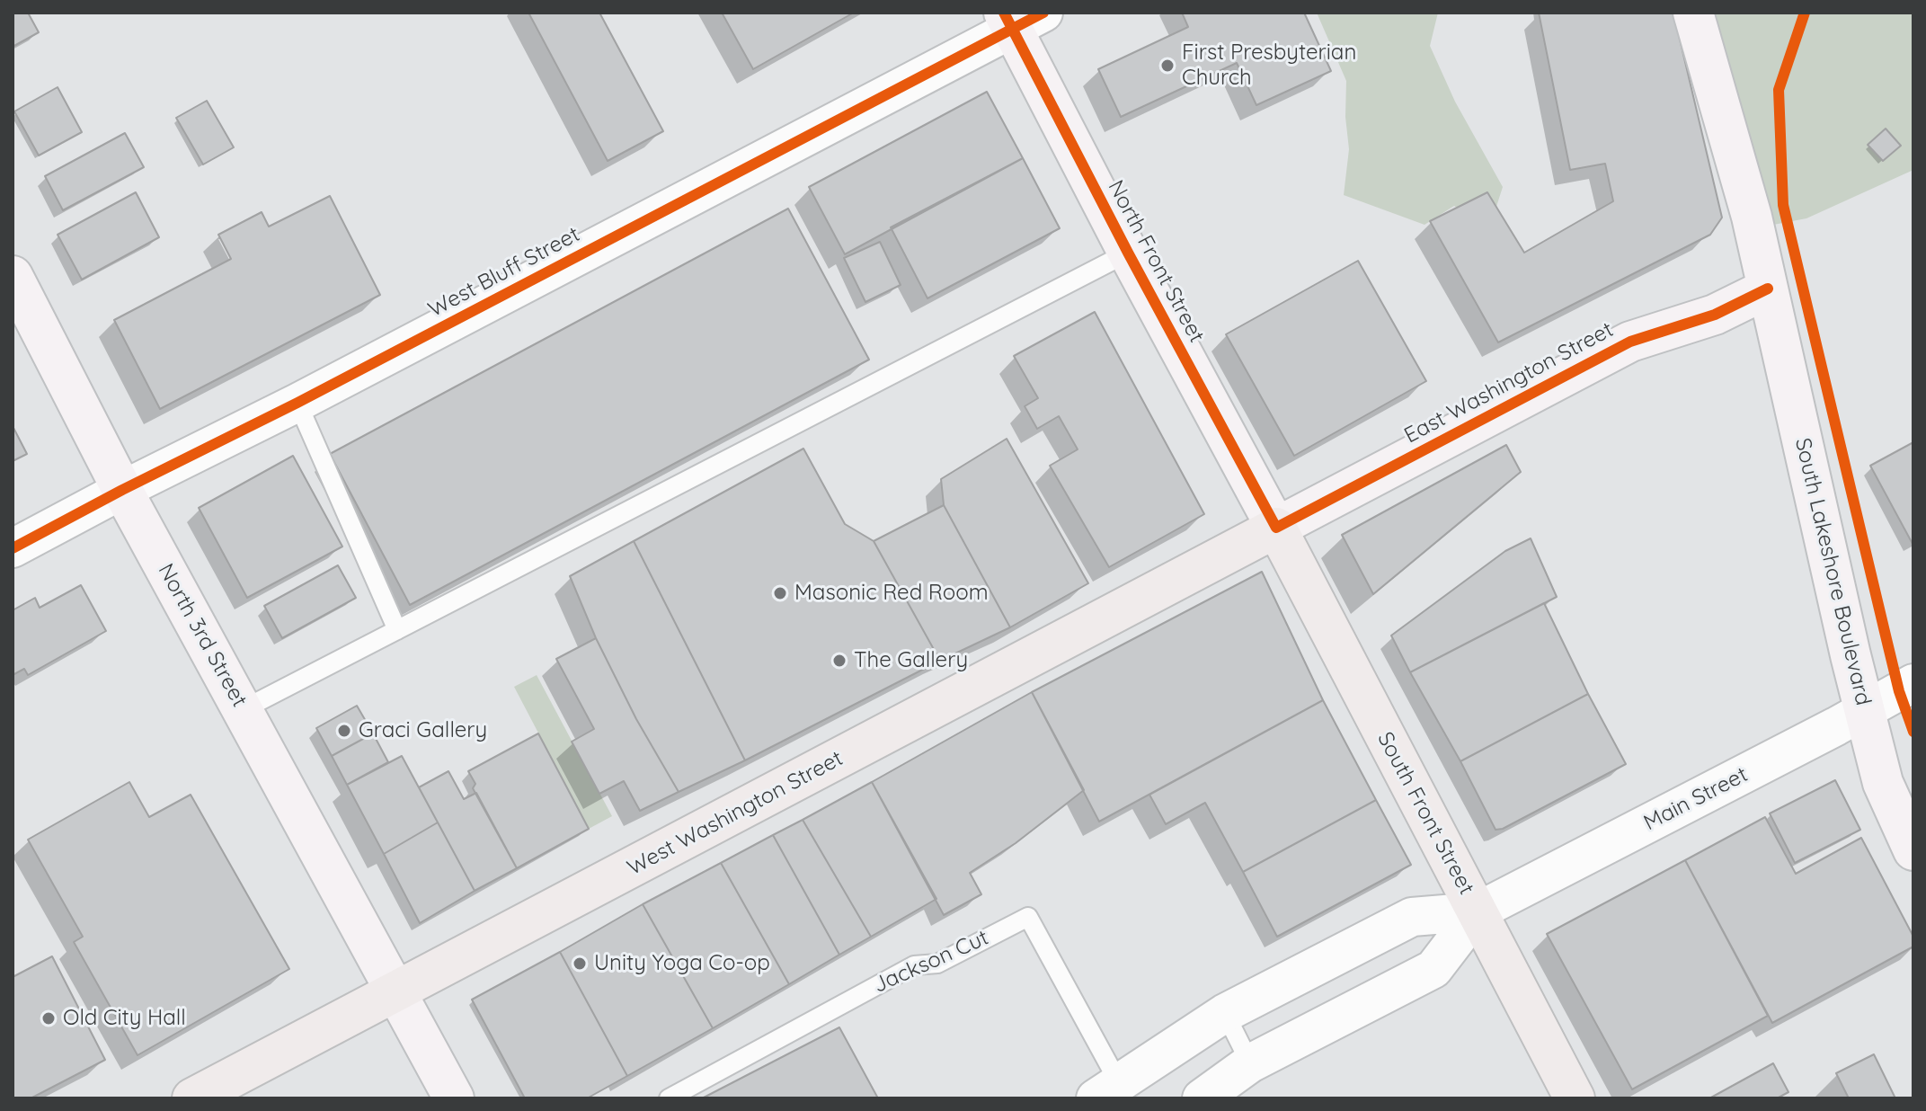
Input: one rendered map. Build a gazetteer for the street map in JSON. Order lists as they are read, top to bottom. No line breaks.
{"streets":{"main road":["West Washington Street","South Front Street"],"street":["North Front Street","West Bluff Street","East Washington Street","South Lakeshore Boulevard","North 3rd Street","Main Street"],"lane":["Jackson Cut"]},"crossings":[["North Front Street","West Bluff Street"],["North Front Street","East Washington Street"],["North Front Street","West Washington Street"],["North Front Street","South Front Street"],["West Bluff Street","North 3rd Street"],["East Washington Street","South Lakeshore Boulevard"],["East Washington Street","West Washington Street"],["East Washington Street","South Front Street"],["South Lakeshore Boulevard","Main Street"],["North 3rd Street","West Washington Street"],["Main Street","South Front Street"],["Main Street","Jackson Cut"],["West Washington Street","South Front Street"]],"places":["First Presbyterian Church","Masonic Red Room","The Gallery","Graci Gallery","Unity Yoga Co-op","Old City Hall"]}
